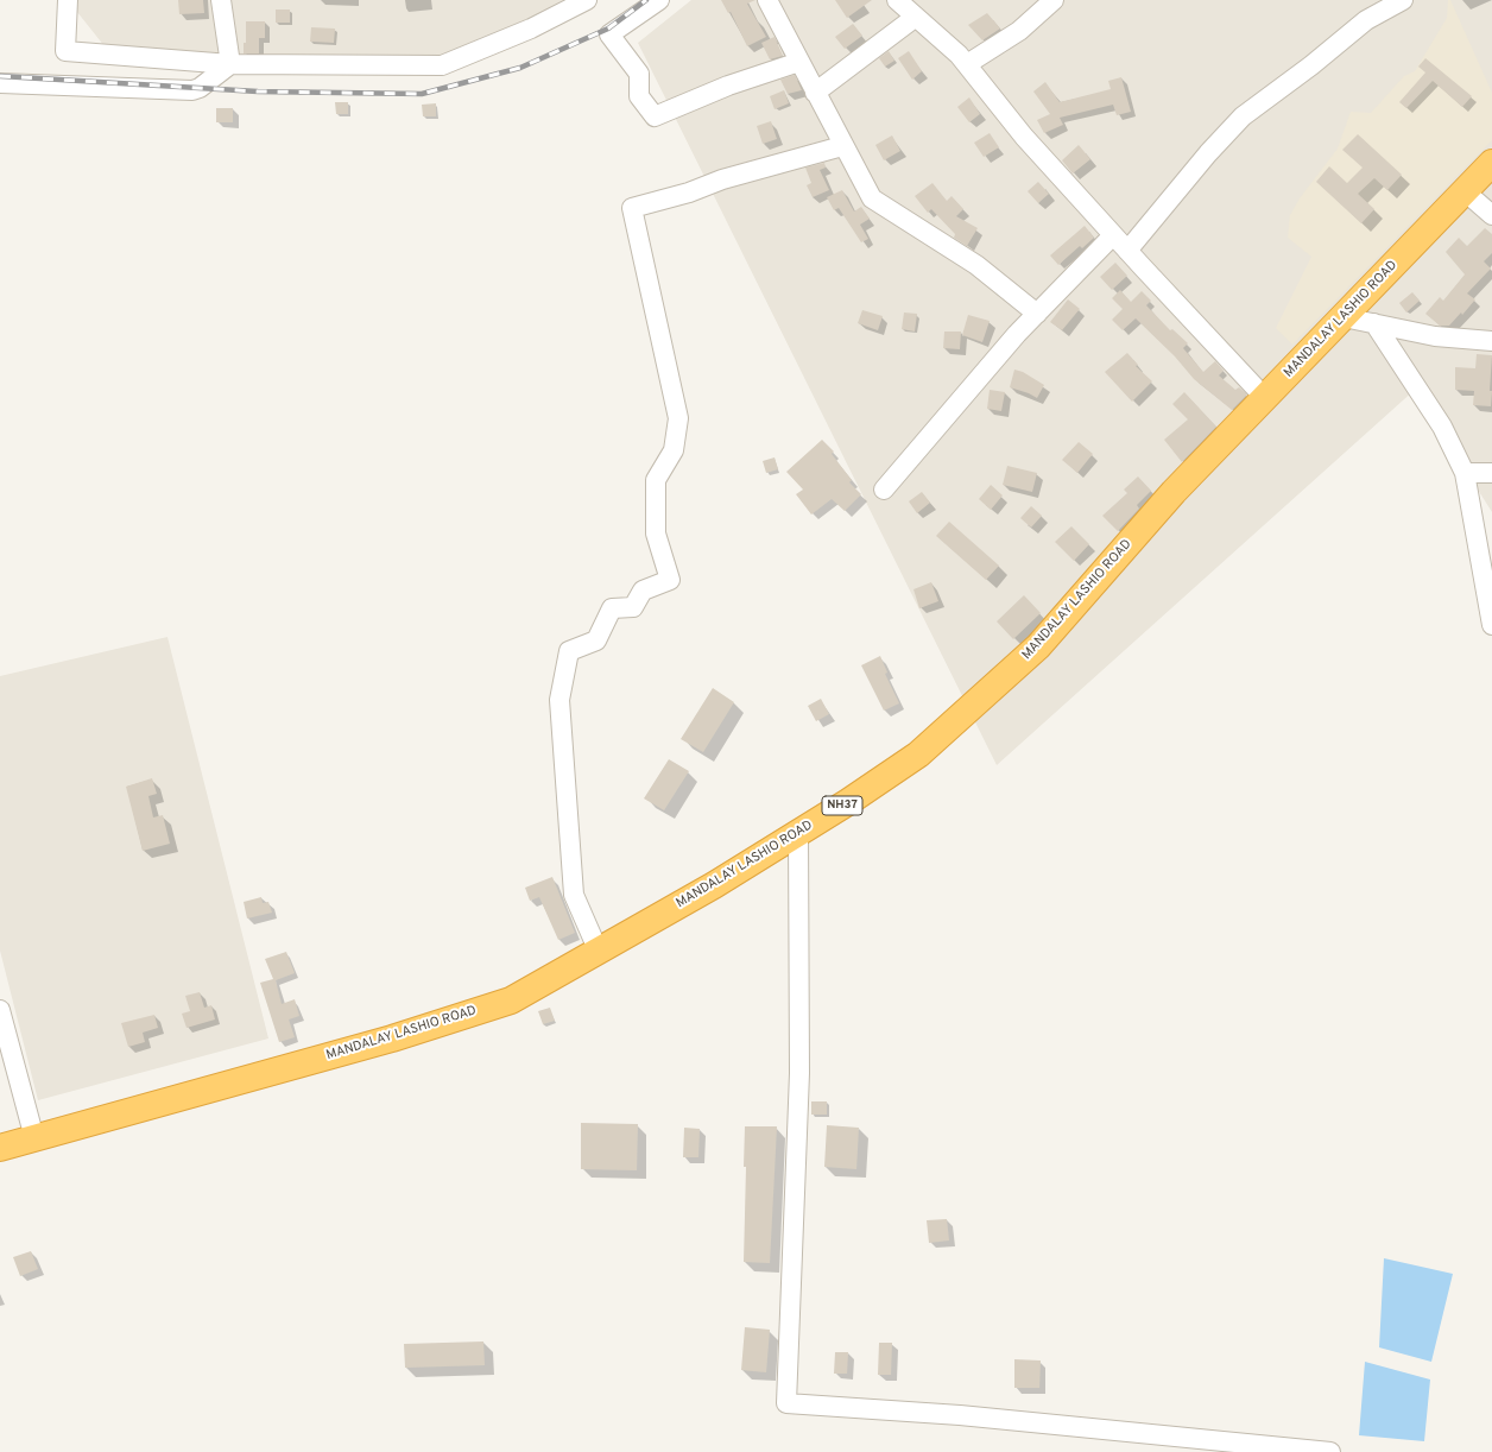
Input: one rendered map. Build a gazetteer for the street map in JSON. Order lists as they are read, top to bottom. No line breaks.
{"streets":{"highway":["MANDALAY LASHIO ROAD","NH37"]}}
